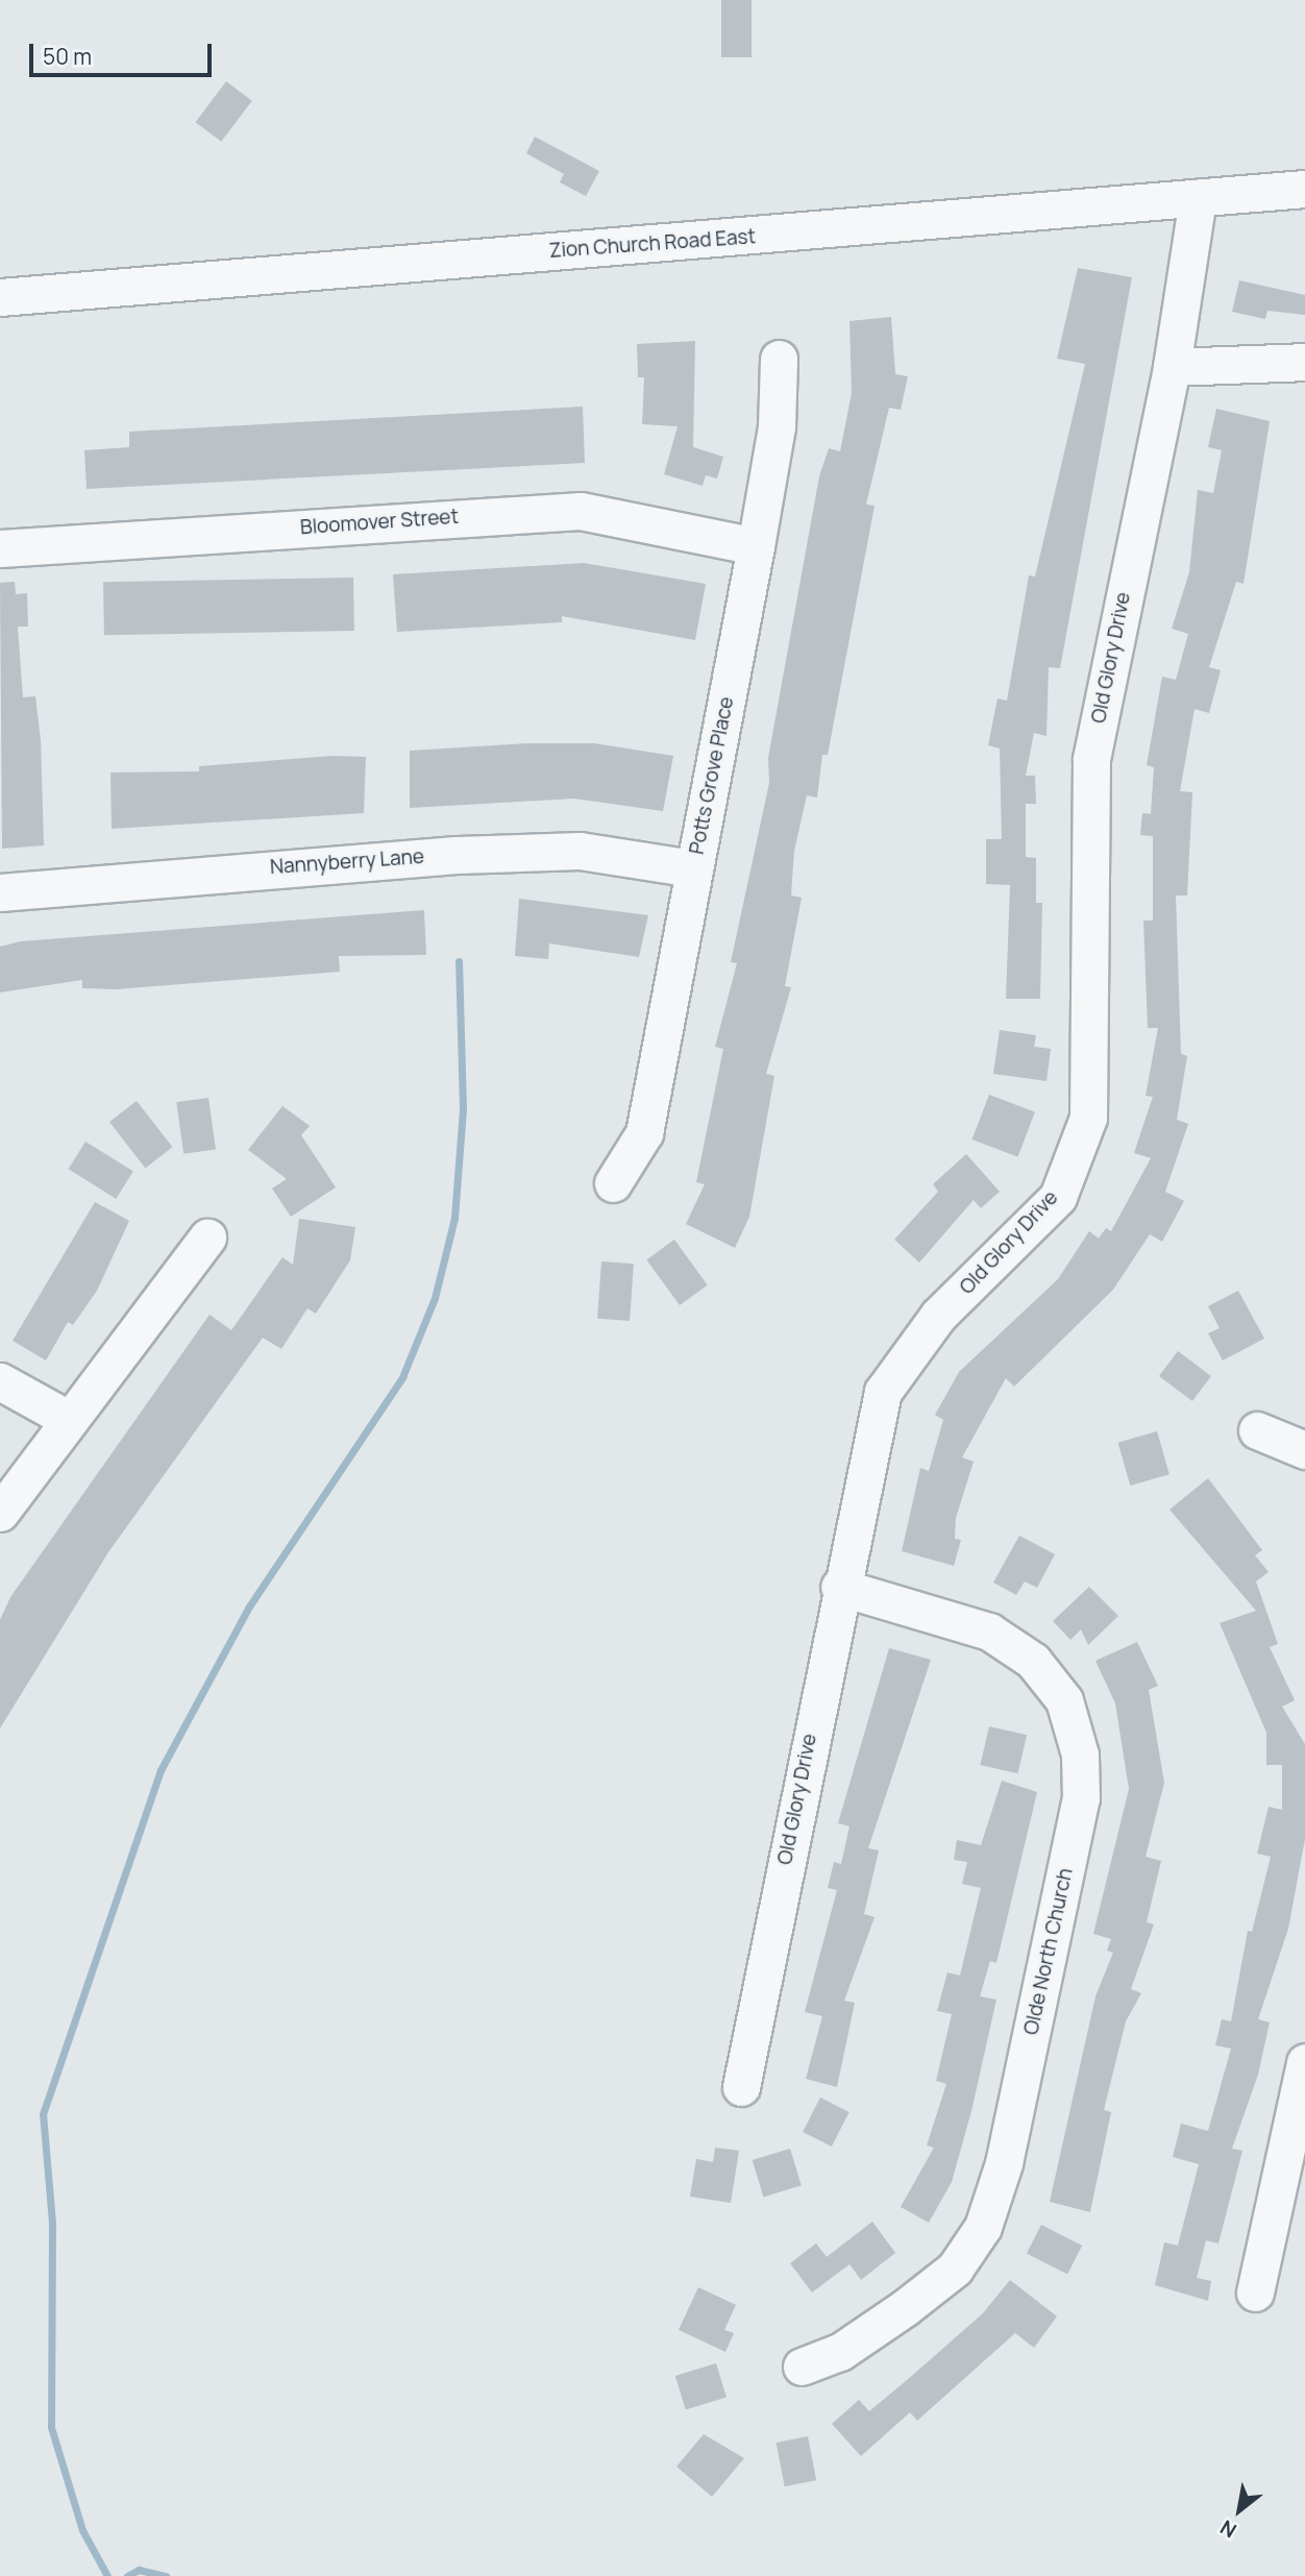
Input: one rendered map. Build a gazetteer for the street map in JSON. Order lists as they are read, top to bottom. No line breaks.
{"streets":{"street":["Zion Church Road East","Bloomover Street","Old Glory Drive","Potts Grove Place","Nannyberry Lane","Olde North Church"]},"crossings":[["Zion Church Road East","Old Glory Drive"],["Bloomover Street","Potts Grove Place"],["Old Glory Drive","Olde North Church"],["Potts Grove Place","Nannyberry Lane"]],"scale_bar":"50 m","north":"bottom left"}
